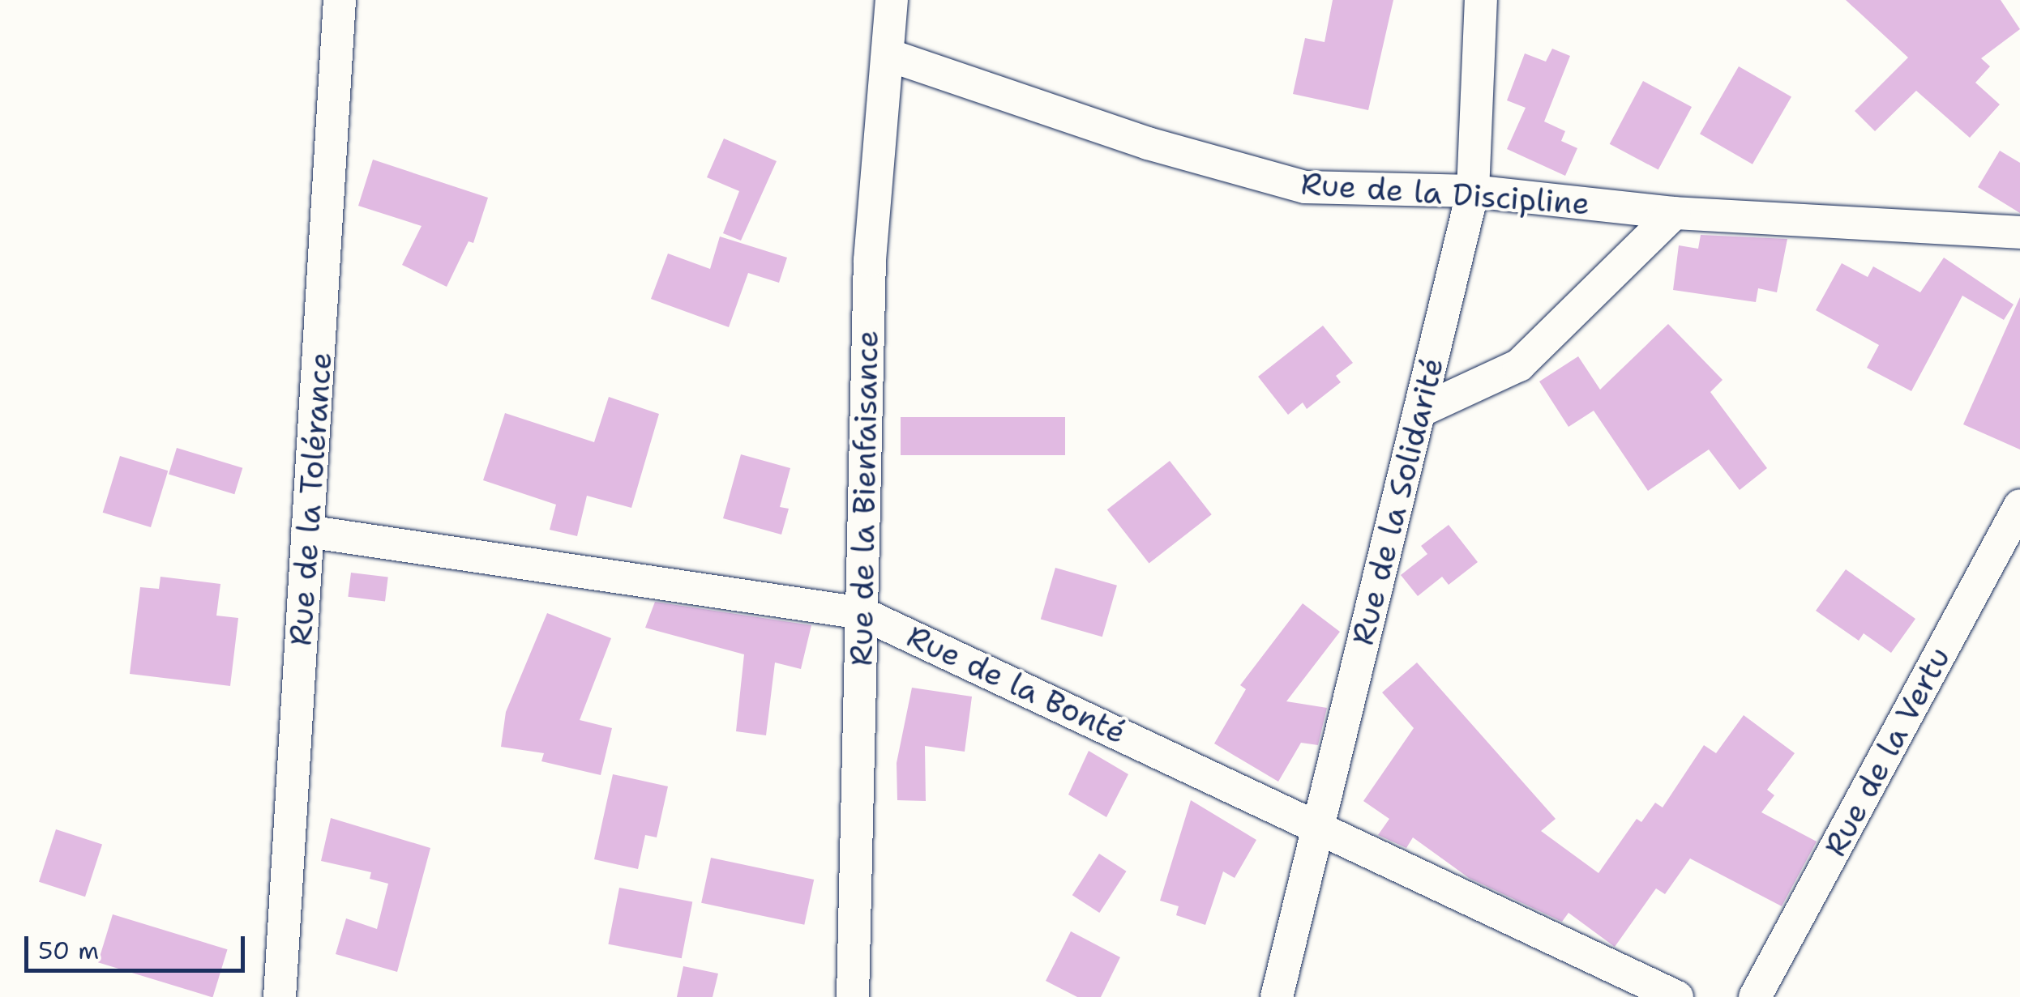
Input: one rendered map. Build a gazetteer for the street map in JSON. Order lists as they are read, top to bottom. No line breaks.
{"streets":{"street":["Rue de la Discipline","Rue de la Bienfaisance","Rue de la Tolérance","Rue de la Solidarité","Rue de la Bonté","Rue de la Vertu"]},"crossings":[["Rue de la Discipline","Rue de la Bienfaisance"],["Rue de la Discipline","Rue de la Solidarité"],["Rue de la Bienfaisance","Rue de la Bonté"],["Rue de la Tolérance","Rue de la Bonté"],["Rue de la Solidarité","Rue de la Bonté"]],"scale_bar":"50 m"}
